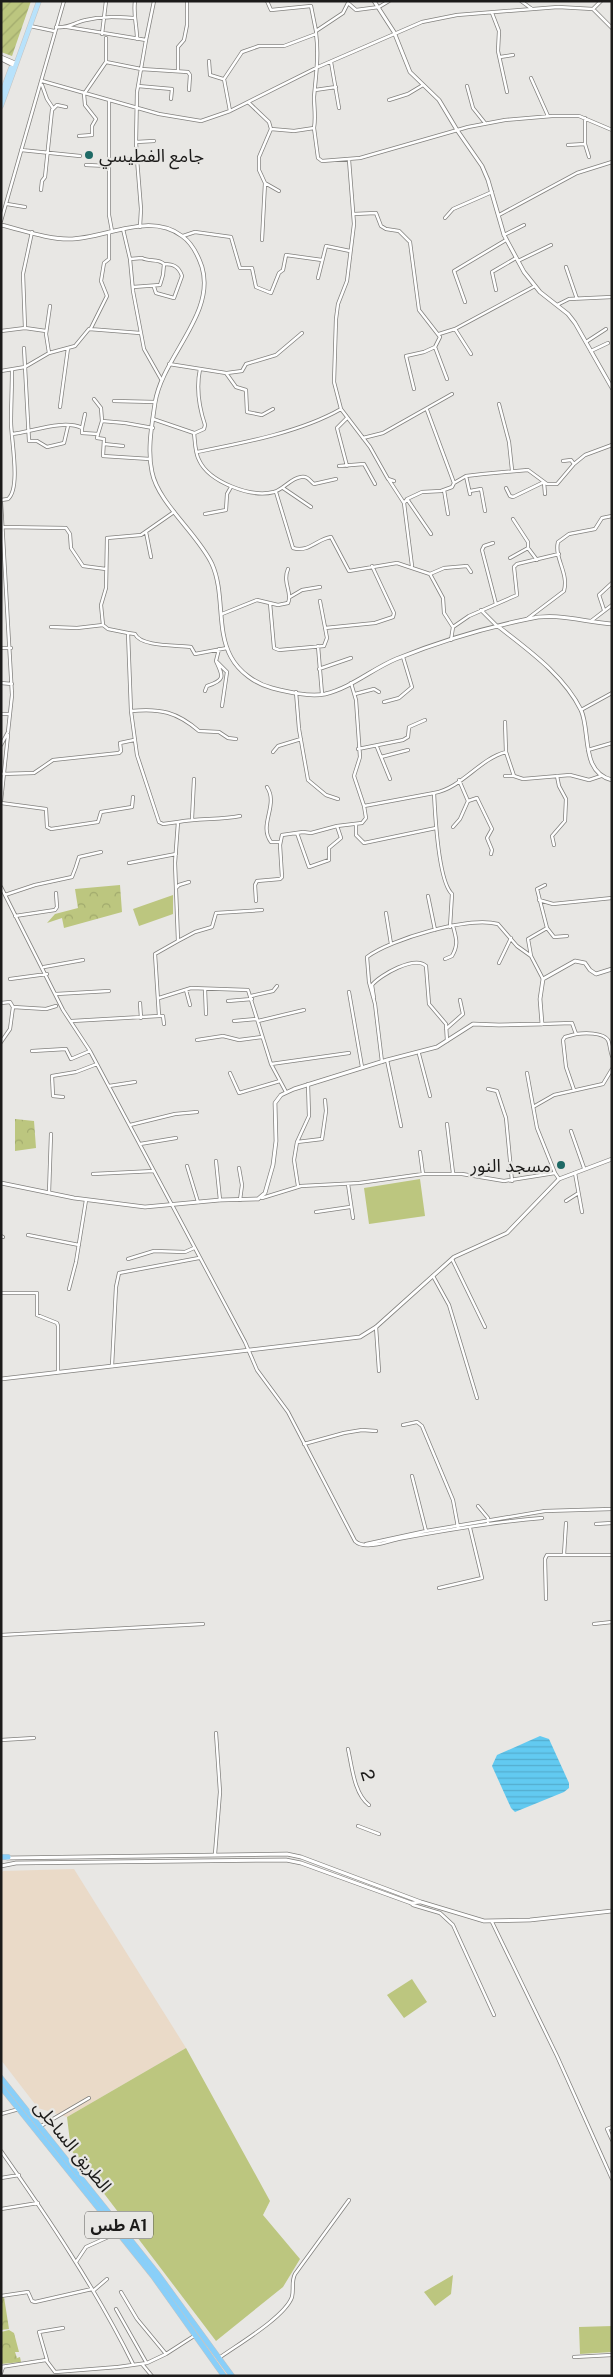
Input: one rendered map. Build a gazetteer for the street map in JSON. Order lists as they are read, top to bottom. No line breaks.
{"streets":{"highway":["الطريق الساحلى","طس A1"],"street":["2"]},"places":["جامع الفطيسي","مسجد النور"]}
